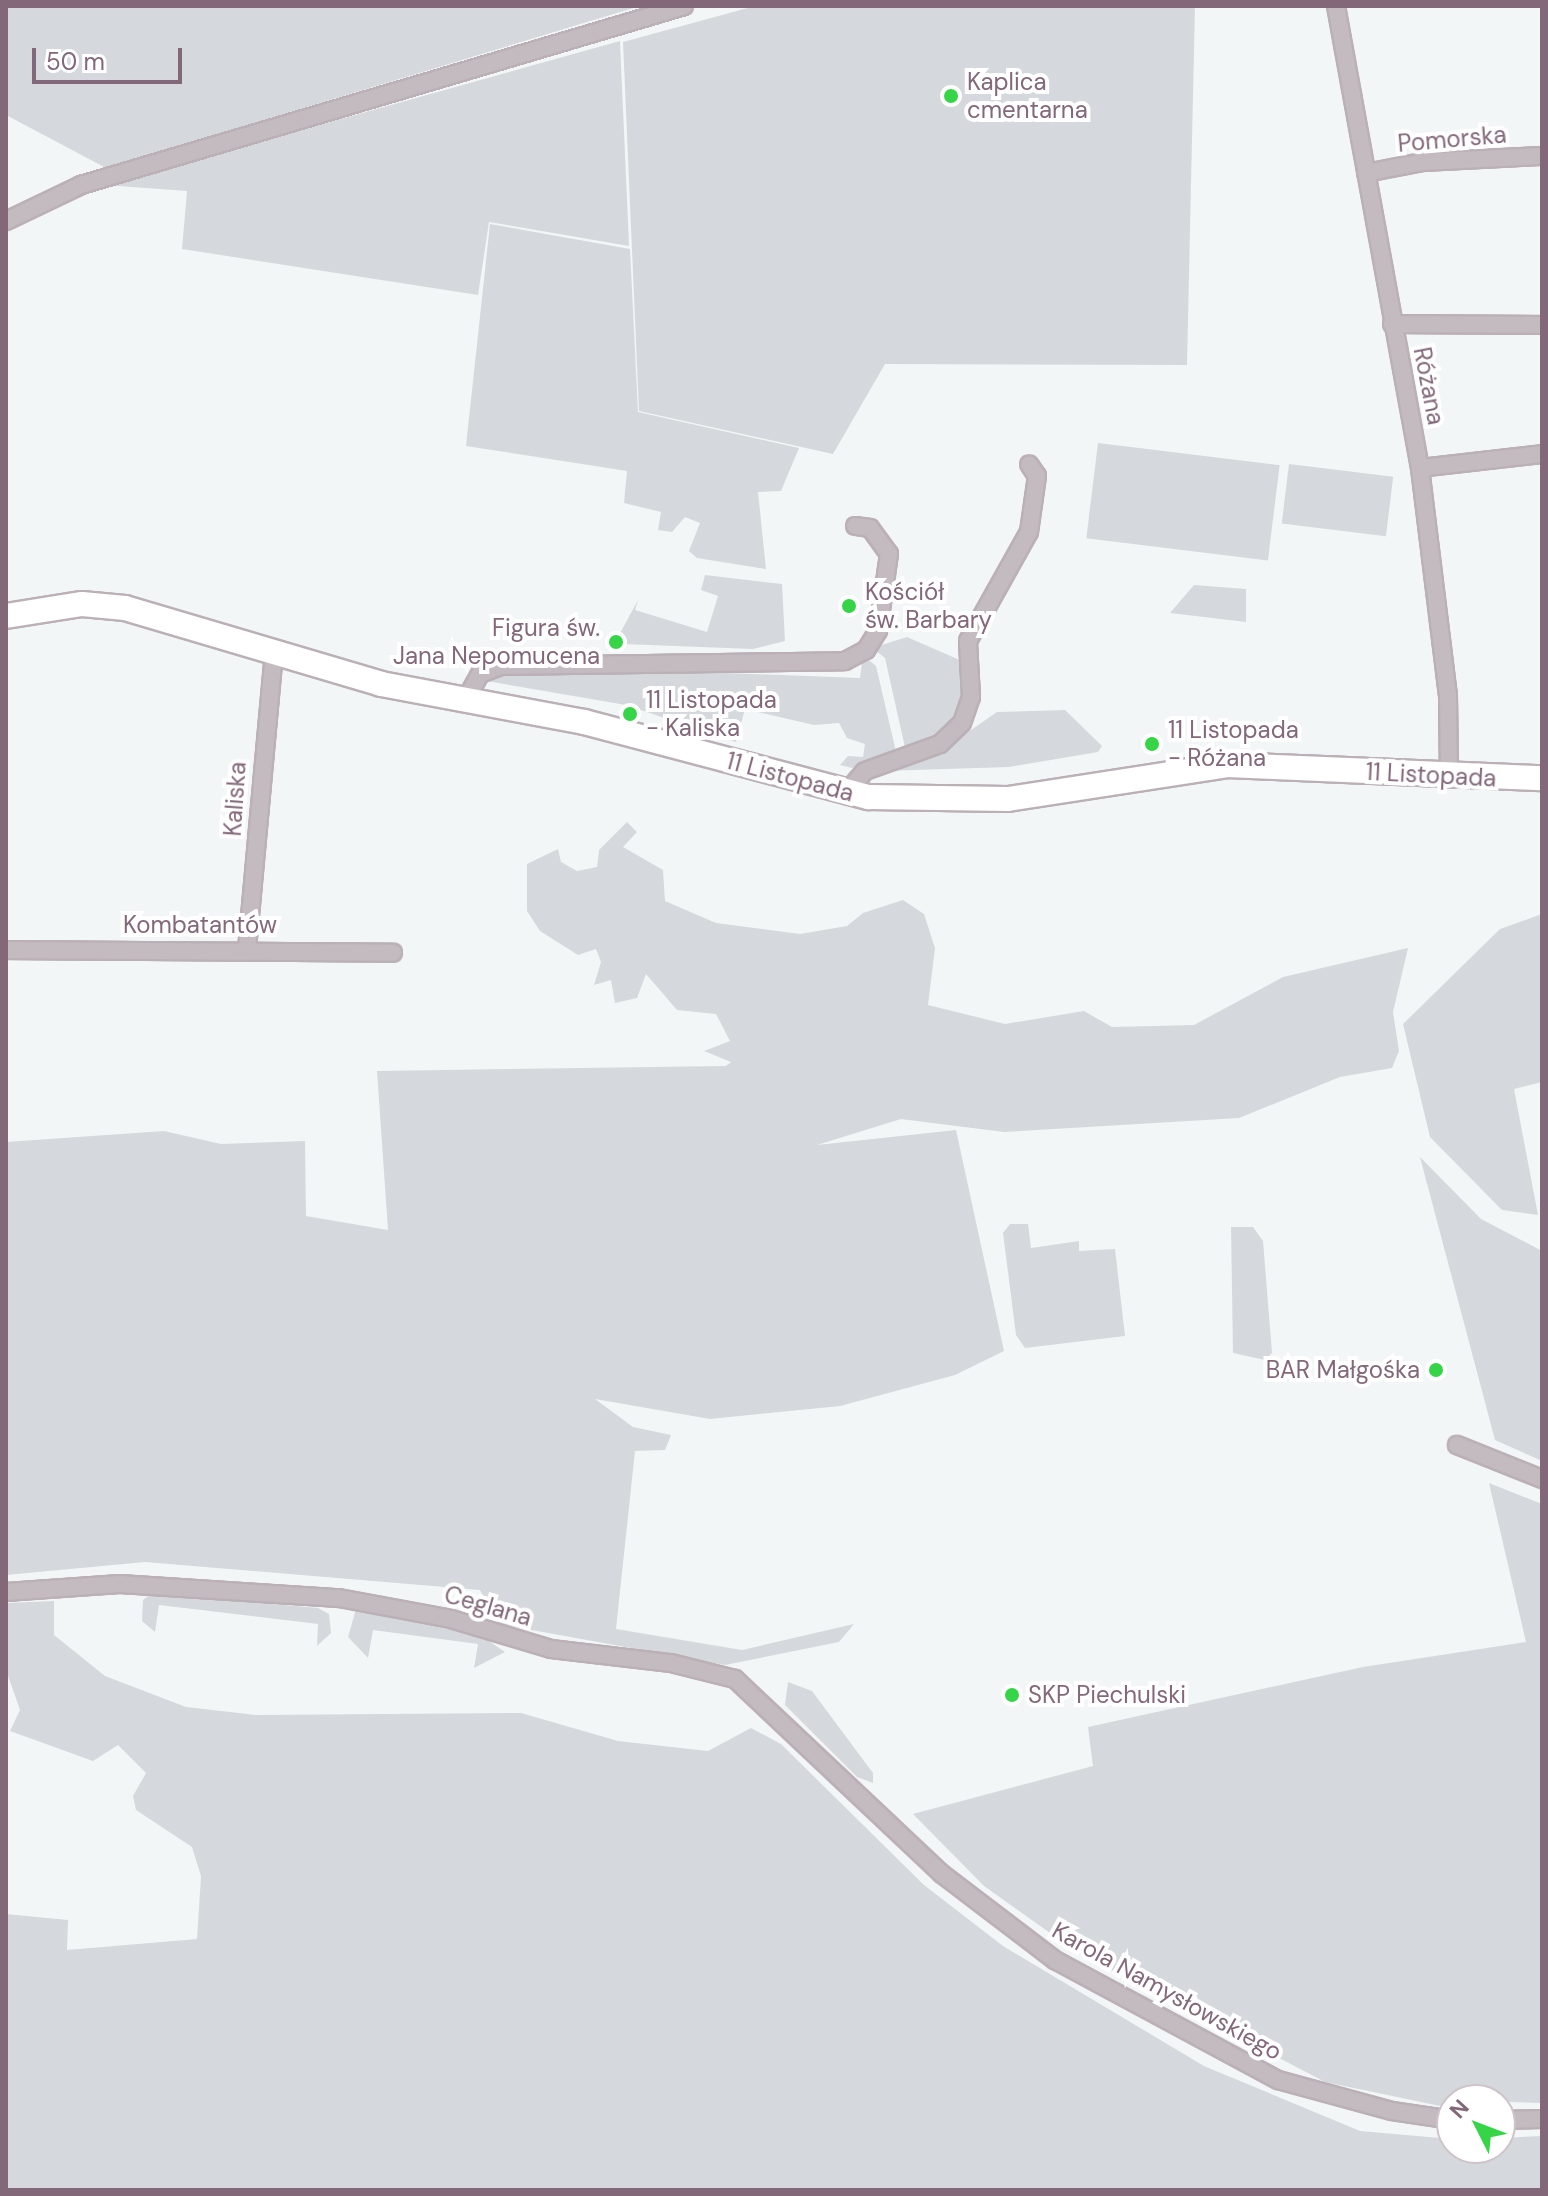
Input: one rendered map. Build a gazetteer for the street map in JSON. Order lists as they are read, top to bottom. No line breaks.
{"streets":{"main road":["11 Listopada"],"street":["Pomorska","Różana","Kaliska","Kombatantów","Ceglana","Karola Namysłowskiego"]},"crossings":[["Pomorska","Różana"],["Różana","11 Listopada"],["11 Listopada","Kaliska"],["Kaliska","Kombatantów"],["Ceglana","Karola Namysłowskiego"]],"places":["Kaplica cmentarna","Kościół św. Barbary","Figura św. Jana Nepomucena","11 Listopada - Kaliska","11 Listopada - Różana","BAR Małgośka","SKP Piechulski"],"scale_bar":"50 m","north":"top left"}
